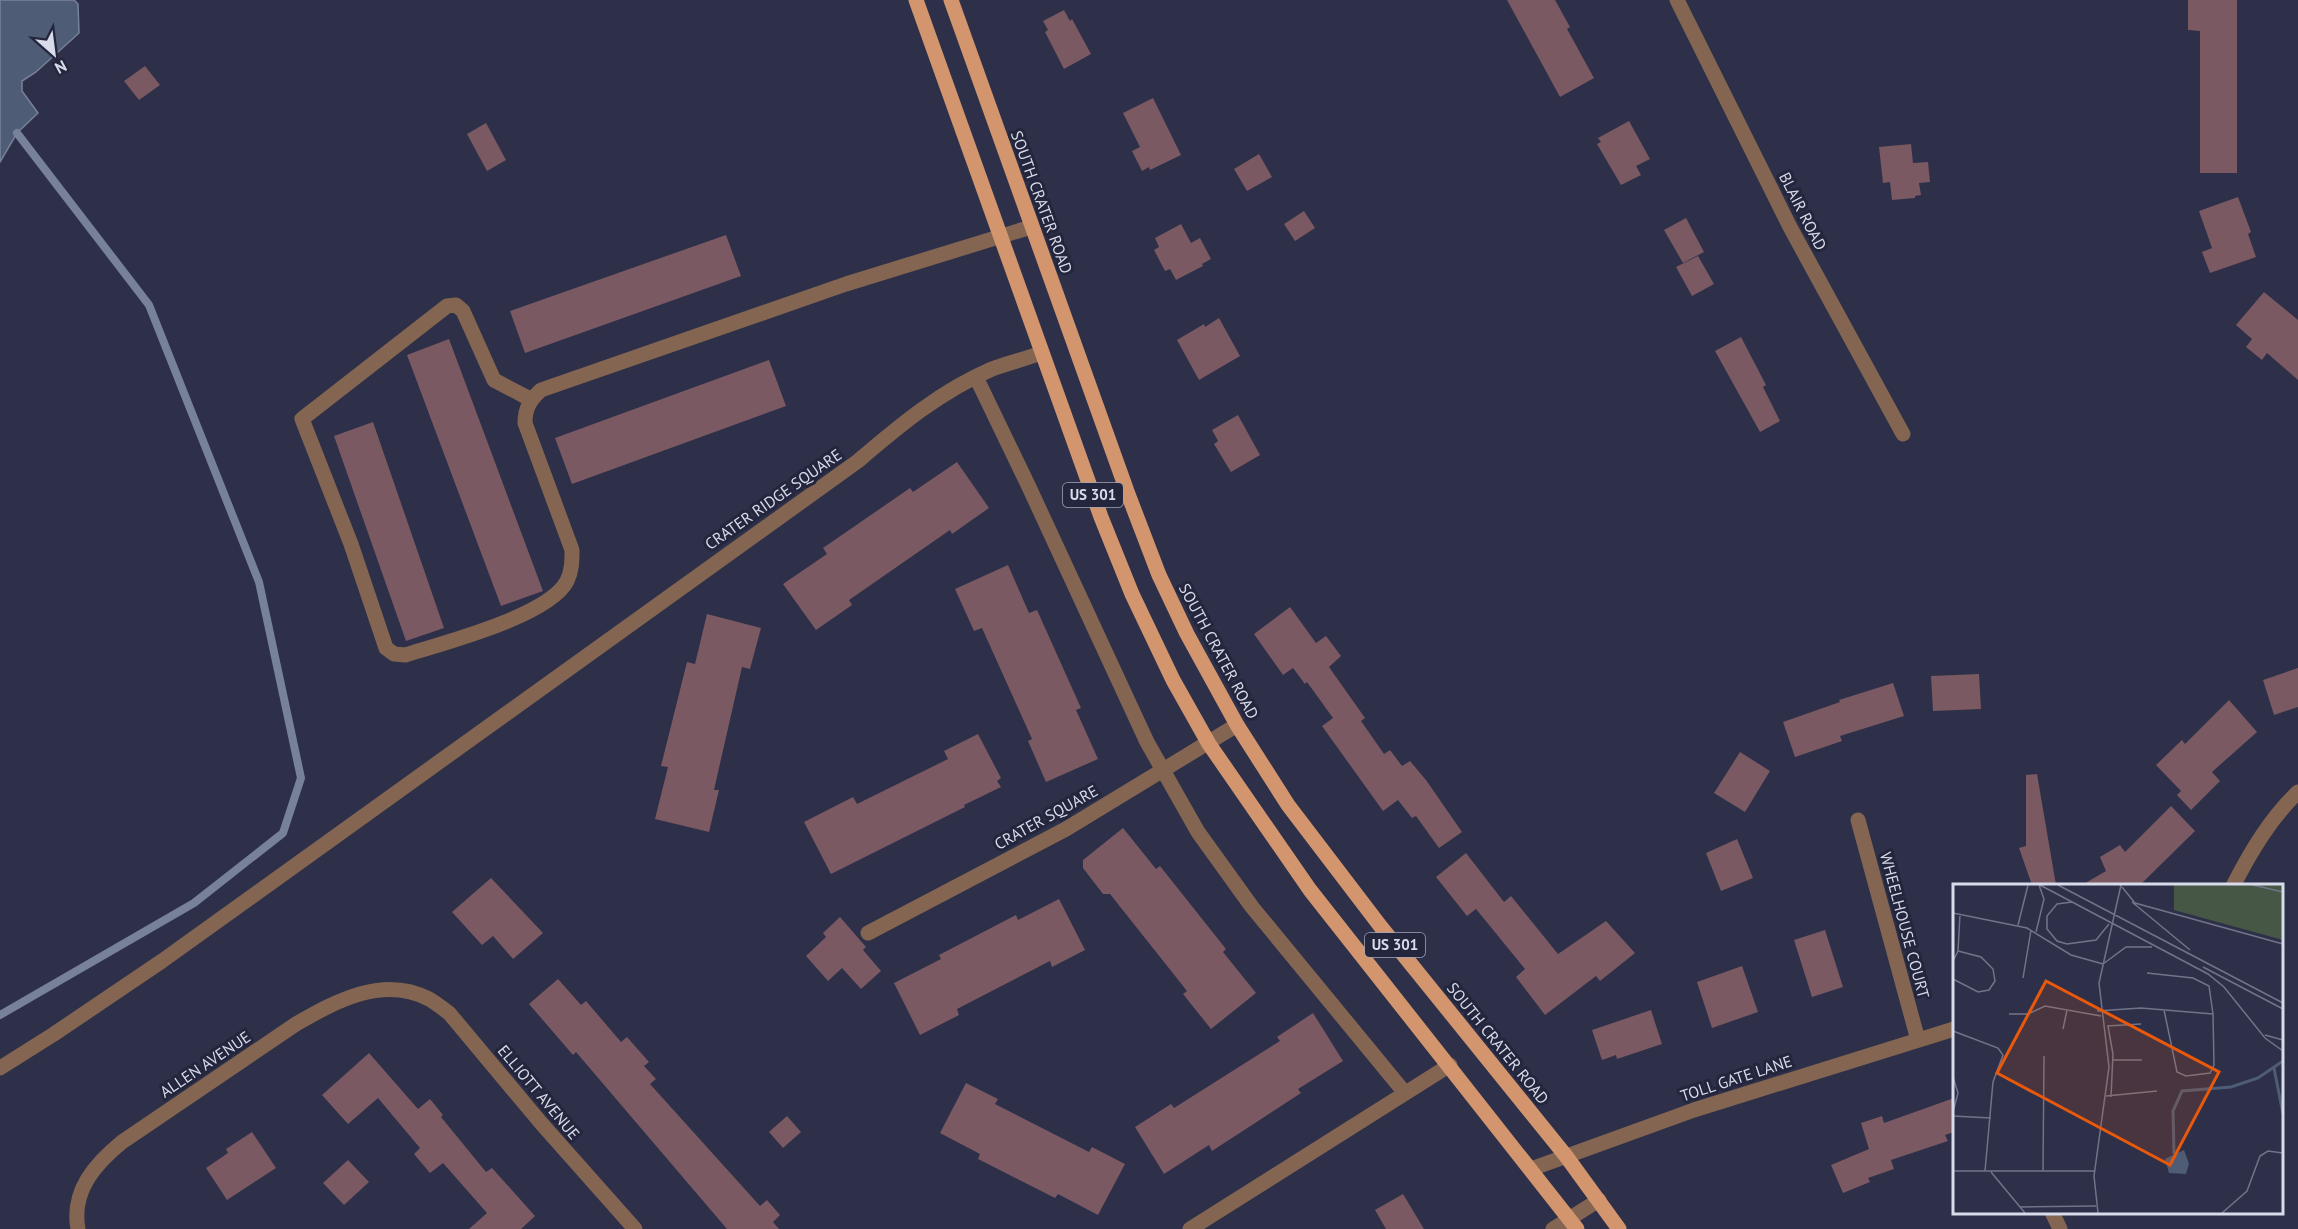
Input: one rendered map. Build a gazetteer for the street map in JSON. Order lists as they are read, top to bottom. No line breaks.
{"streets":{"main road":["SOUTH CRATER ROAD","US 301"],"street":["BLAIR ROAD","CRATER RIDGE SQUARE","CRATER SQUARE","WHEELHOUSE COURT","ALLEN AVENUE","TOLL GATE LANE","ELLIOTT AVENUE"]},"crossings":[["SOUTH CRATER ROAD","CRATER SQUARE"],["SOUTH CRATER ROAD","TOLL GATE LANE"],["US 301","CRATER RIDGE SQUARE"],["US 301","CRATER SQUARE"],["US 301","TOLL GATE LANE"],["WHEELHOUSE COURT","TOLL GATE LANE"],["ALLEN AVENUE","ELLIOTT AVENUE"]],"north":"bottom right"}
